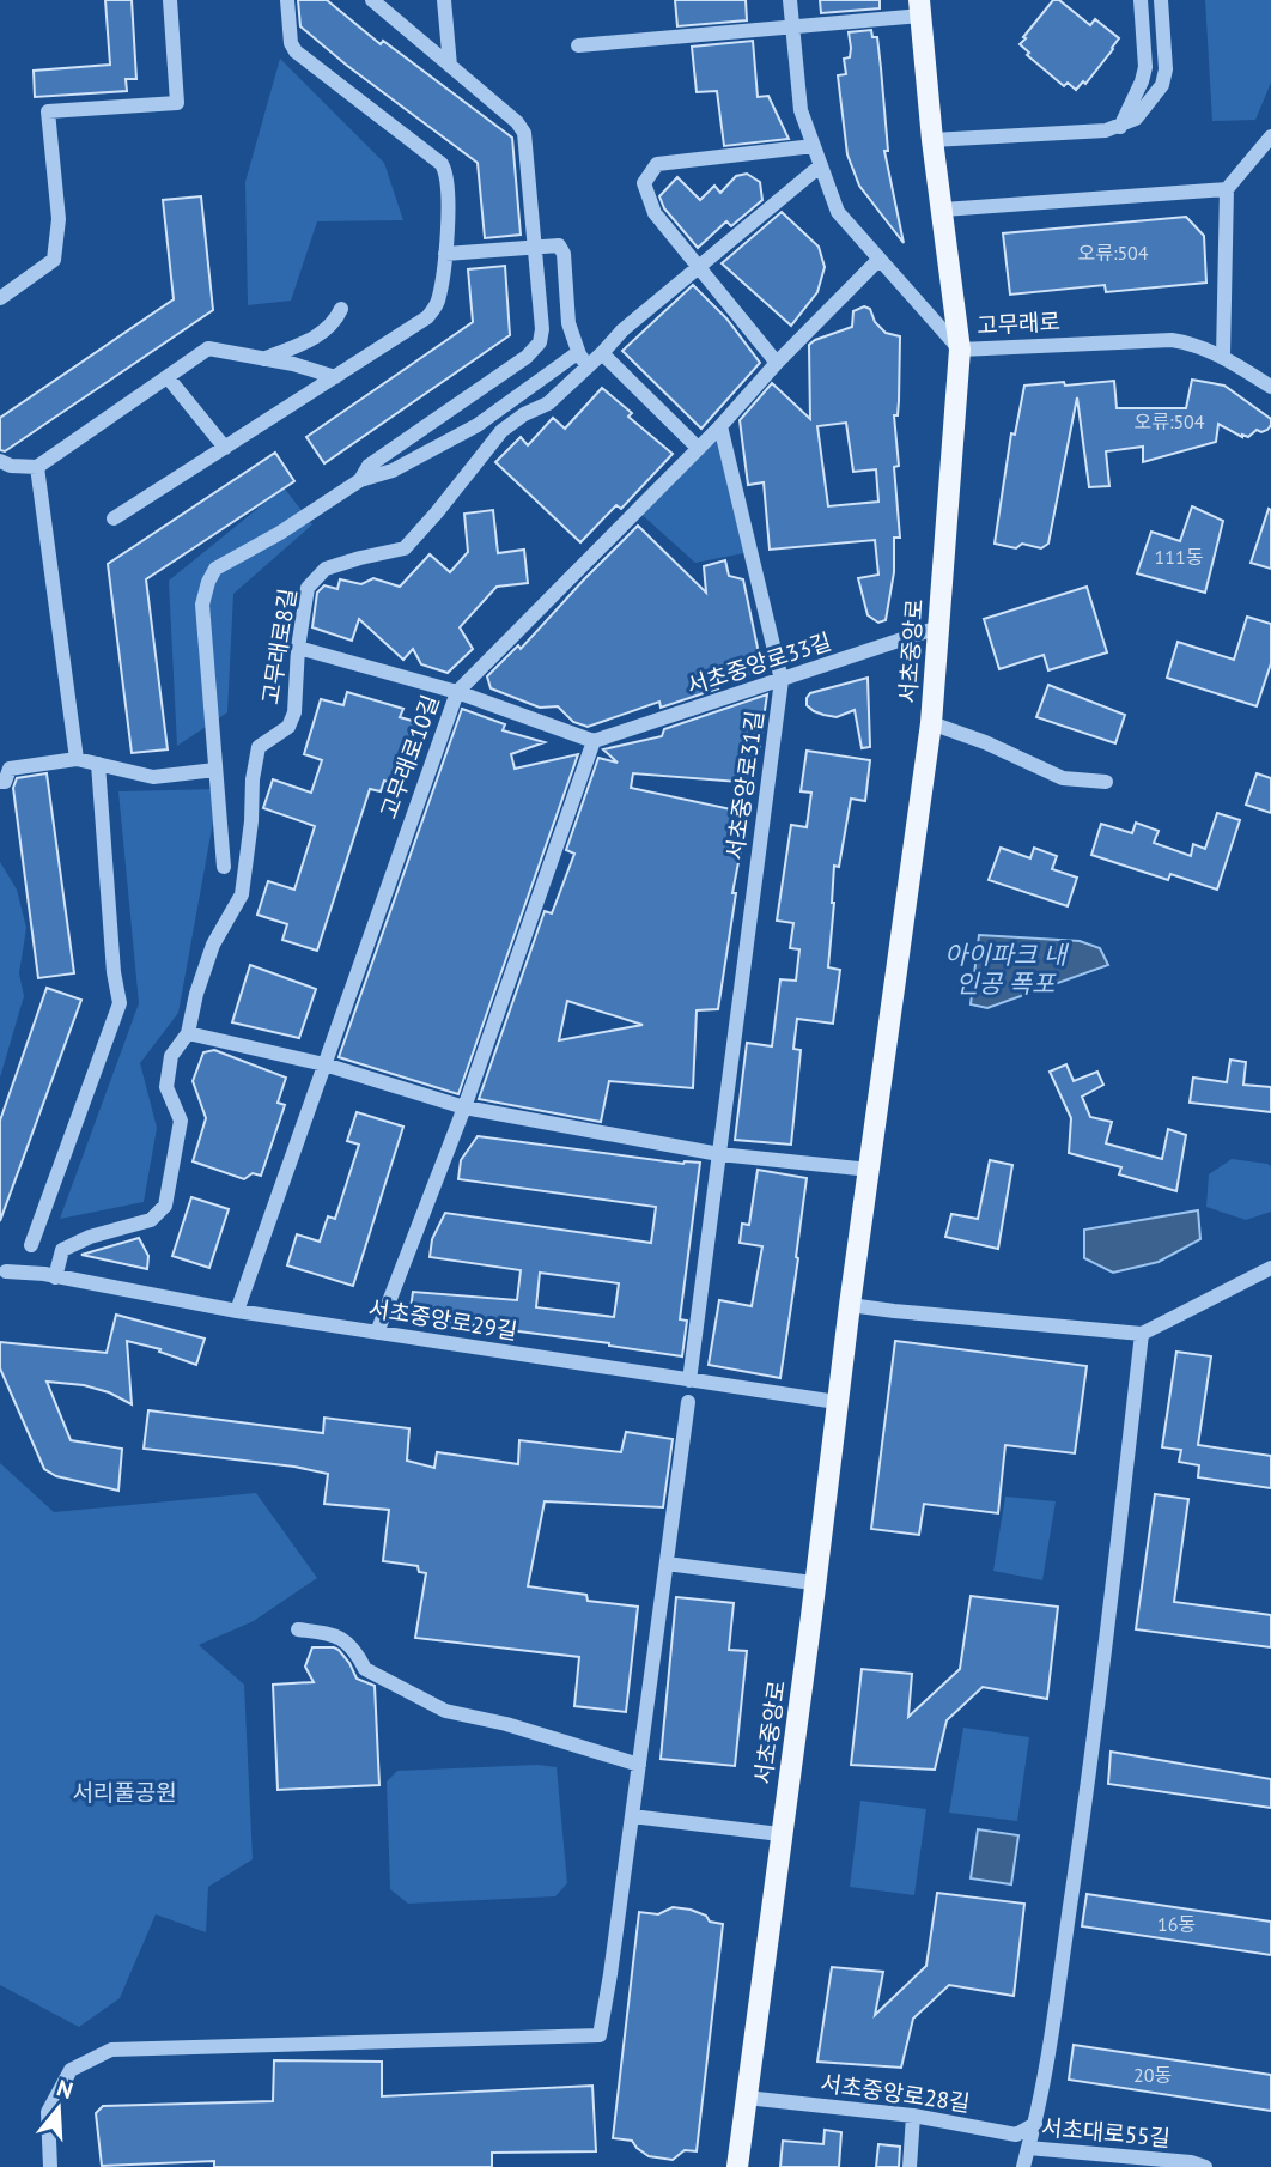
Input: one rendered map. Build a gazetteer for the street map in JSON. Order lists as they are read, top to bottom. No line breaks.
{"streets":{"main road":["서초중앙로"],"street":["고무래로","고무래로8길","서초중앙로33길","고무래로10길","서초중앙로31길","서초중앙로29길","서초중앙로28길","서초대로55길"]},"crossings":[["고무래로","고무래로8길"],["고무래로","서초중앙로"],["고무래로","고무래로10길"],["고무래로8길","서초중앙로29길"],["서초중앙로","서초중앙로33길"],["서초중앙로","서초중앙로29길"],["서초중앙로","서초중앙로28길"],["서초중앙로33길","서초중앙로31길"],["고무래로10길","서초중앙로31길"],["고무래로10길","서초중앙로29길"],["서초중앙로31길","서초중앙로29길"],["서초중앙로28길","서초대로55길"]],"water":["아이파크 내 인공 폭포"],"parks":["서리풀공원"],"house_numbers":["오류:504","오류:504","111동","16동","20동"],"north":"top"}
